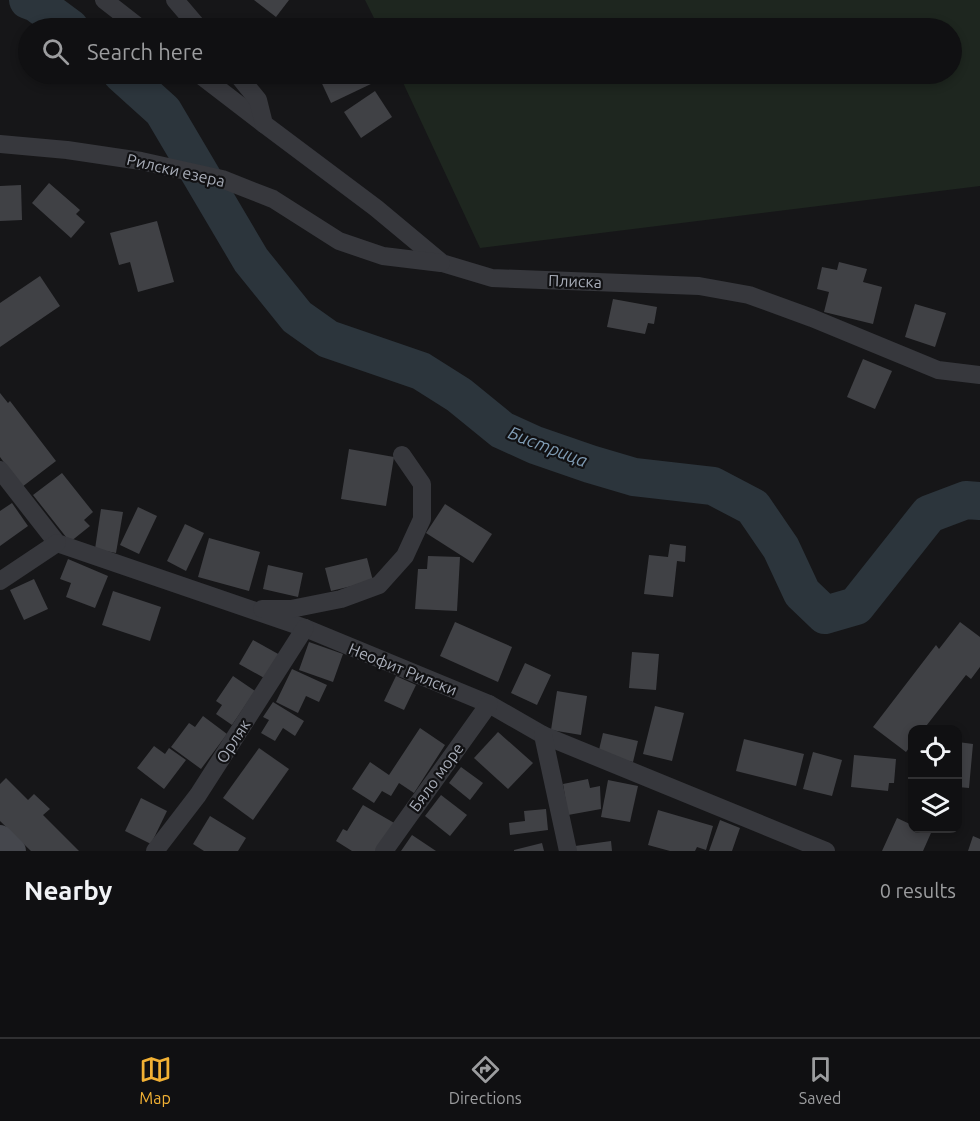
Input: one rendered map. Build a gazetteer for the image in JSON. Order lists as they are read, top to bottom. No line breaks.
{"streets":{"street":["Рилски езера","Плиска","Неофит Рилски","Орляк","Бяло море"]},"crossings":[["Рилски езера","Плиска"],["Неофит Рилски","Орляк"],["Неофит Рилски","Бяло море"]],"water":["Бистрица"],"page":{"search":"Search here","heading":["Nearby","0 results"],"nav":["Map","Directions","Saved"]}}
